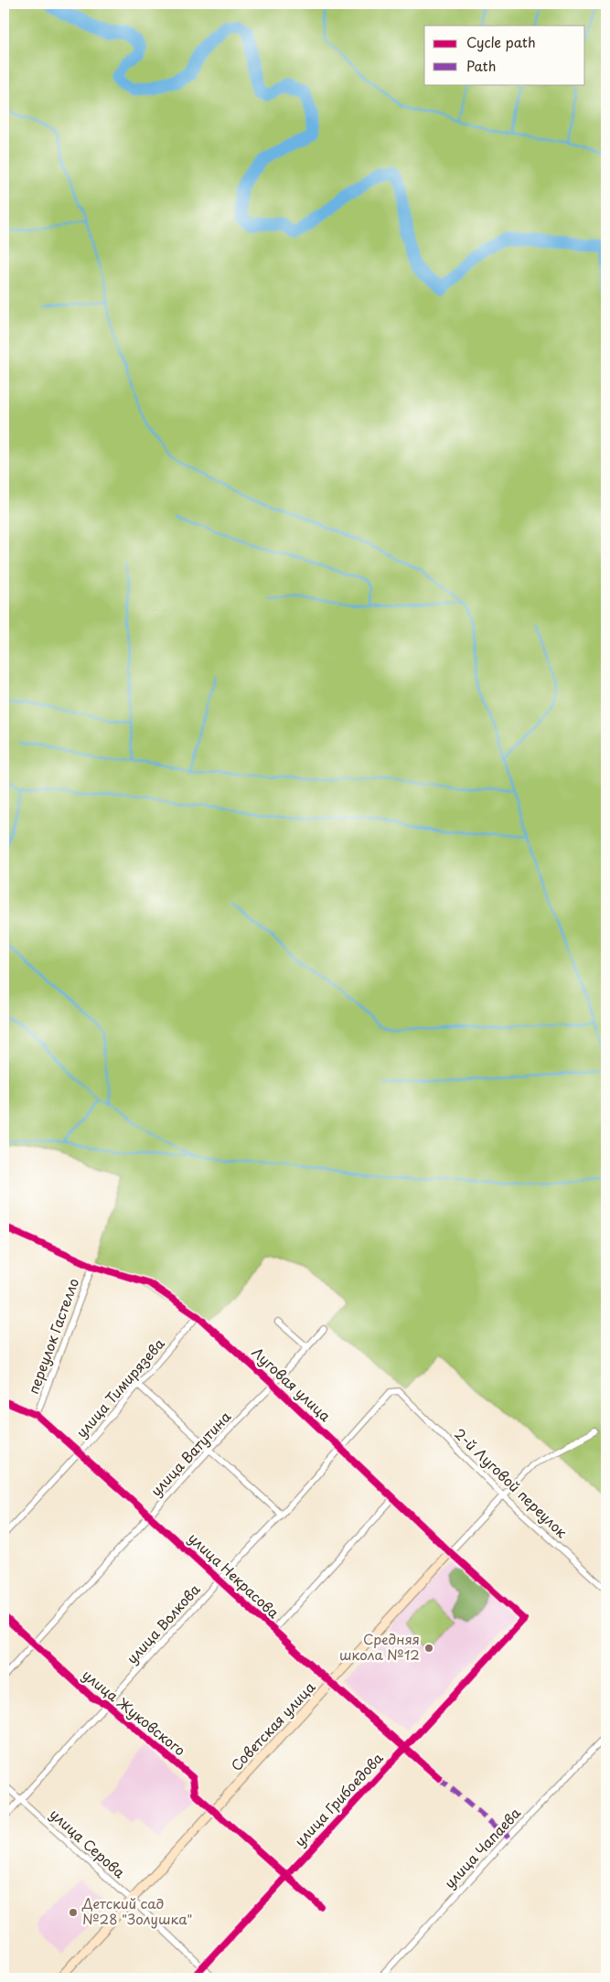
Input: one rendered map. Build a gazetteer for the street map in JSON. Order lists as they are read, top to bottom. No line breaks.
{"streets":{"street":["переулок Гастелло","Луговая улица","улица Тимирязева","улица Ватутина","2-й Луговой переулок","улица Некрасова","улица Волкова","улица Жуковского","Советская улица","улица Грибоедова","улица Серова","улица Чапаева"]},"crossings":[["переулок Гастелло","Луговая улица"],["переулок Гастелло","улица Некрасова"],["Луговая улица","улица Тимирязева"],["Луговая улица","улица Ватутина"],["Луговая улица","улица Волкова"],["Луговая улица","Советская улица"],["Луговая улица","улица Грибоедова"],["улица Тимирязева","улица Некрасова"],["улица Ватутина","улица Некрасова"],["улица Ватутина","улица Жуковского"],["2-й Луговой переулок","улица Волкова"],["2-й Луговой переулок","Советская улица"],["улица Некрасова","улица Волкова"],["улица Некрасова","Советская улица"],["улица Некрасова","улица Грибоедова"],["улица Волкова","улица Жуковского"],["улица Волкова","улица Серова"],["улица Жуковского","Советская улица"],["улица Жуковского","улица Грибоедова"],["Советская улица","улица Серова"],["улица Грибоедова","улица Серова"]],"places":["Средняя школа №12","Детский сад №28 \"Золушка\""],"legend":["Cycle path","Path"]}
